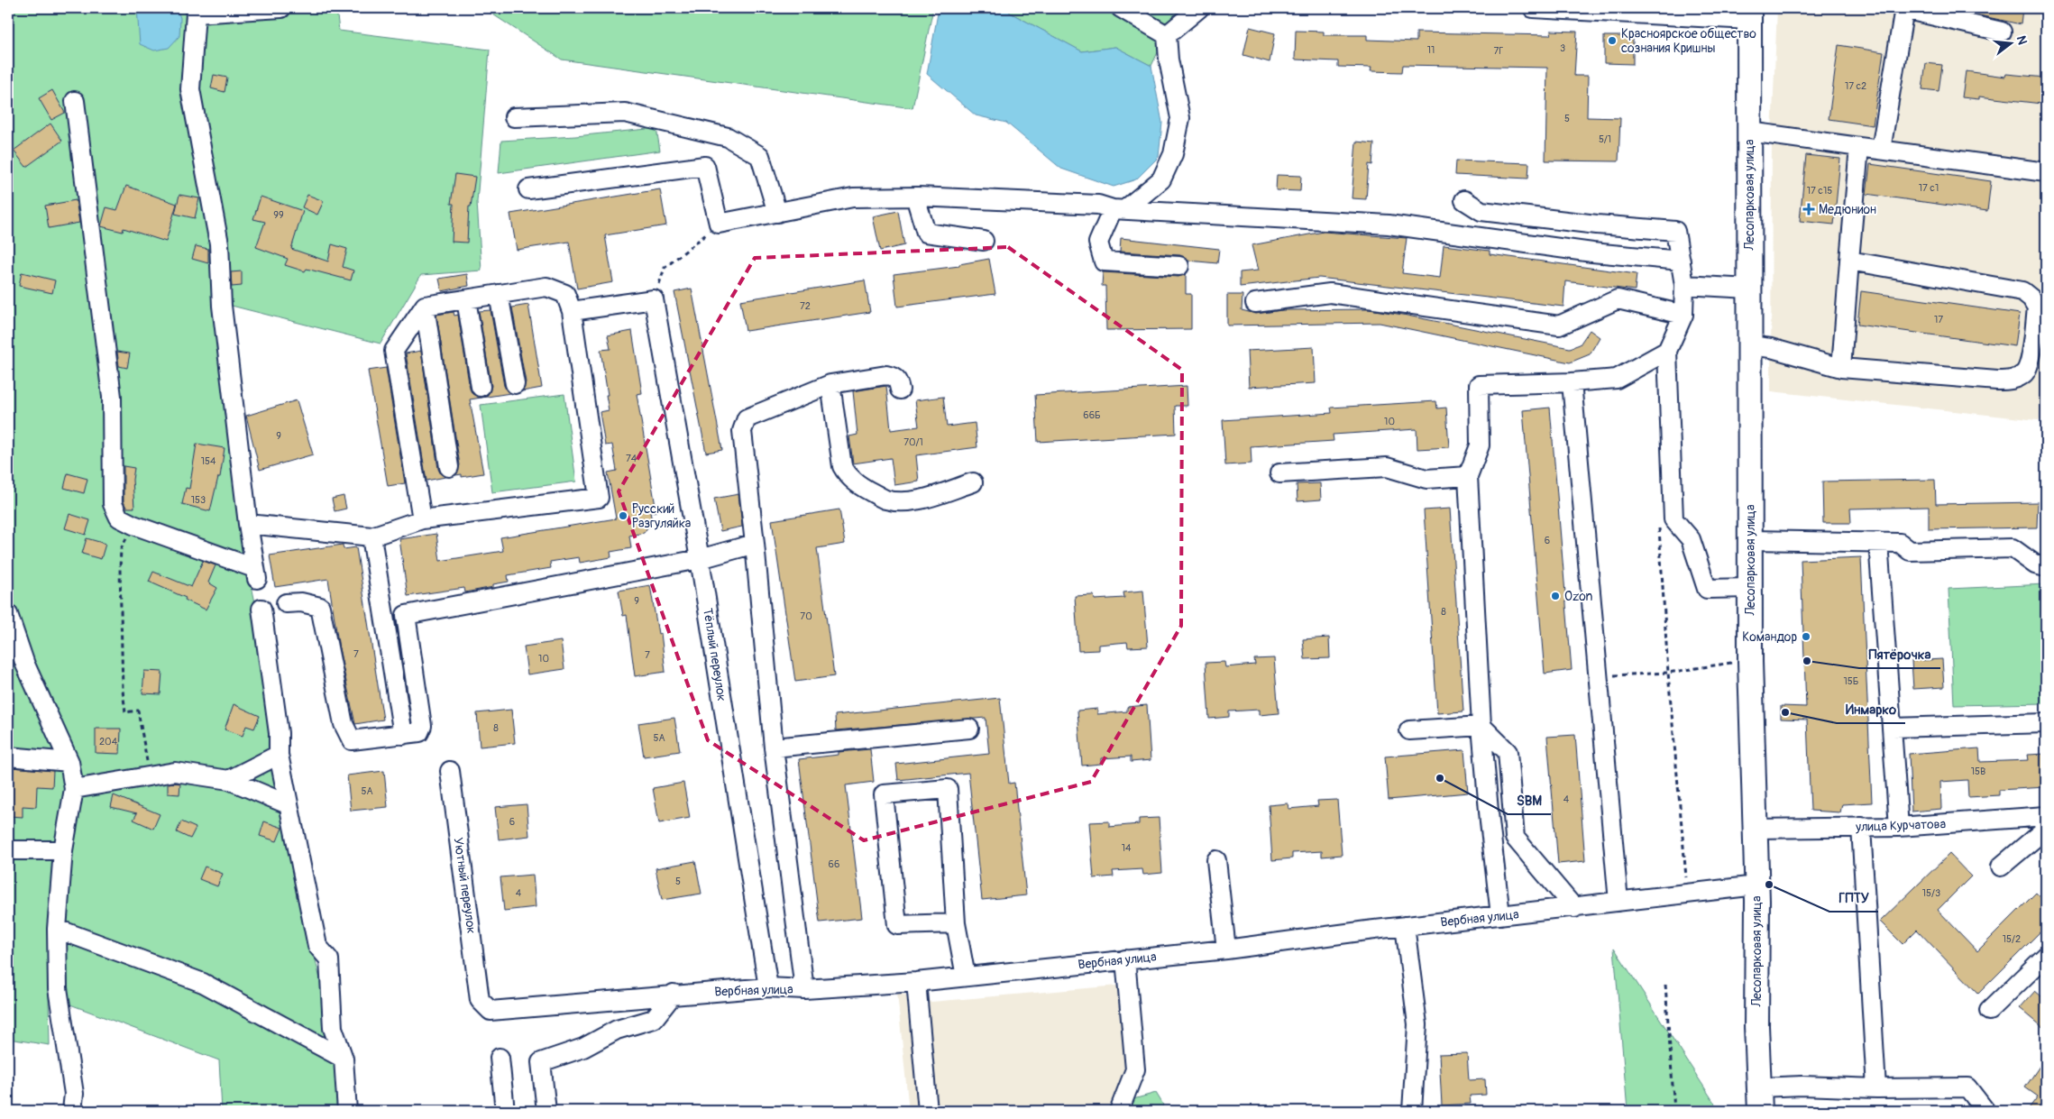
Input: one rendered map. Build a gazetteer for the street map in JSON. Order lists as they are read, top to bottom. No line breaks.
{"streets":{"main road":["Лесопарковая улица"],"street":["Тёплый переулок","улица Курчатова","Уютный переулок","Вербная улица"]},"crossings":[["Лесопарковая улица","улица Курчатова"],["Лесопарковая улица","Вербная улица"],["Тёплый переулок","Вербная улица"],["Уютный переулок","Вербная улица"]],"places":{"other":["Красноярское общество сознания Кришны","Русский Разгуляйка","Ozon","Командор","Пятёрочка","Инмарко","SBM","ГПТУ"],"health":["Медюнион"]},"house_numbers":["3","11","7Г","17 с2","5","5/1","17 с1","17 с15","99","72","17","66Б","10","9","70/1","74","154","153","6","9","8","70","7","7","10","15Б","8","5А","204","15В","5А","4","6","14","66","5","4","15/3","15/2"],"north":"right"}
